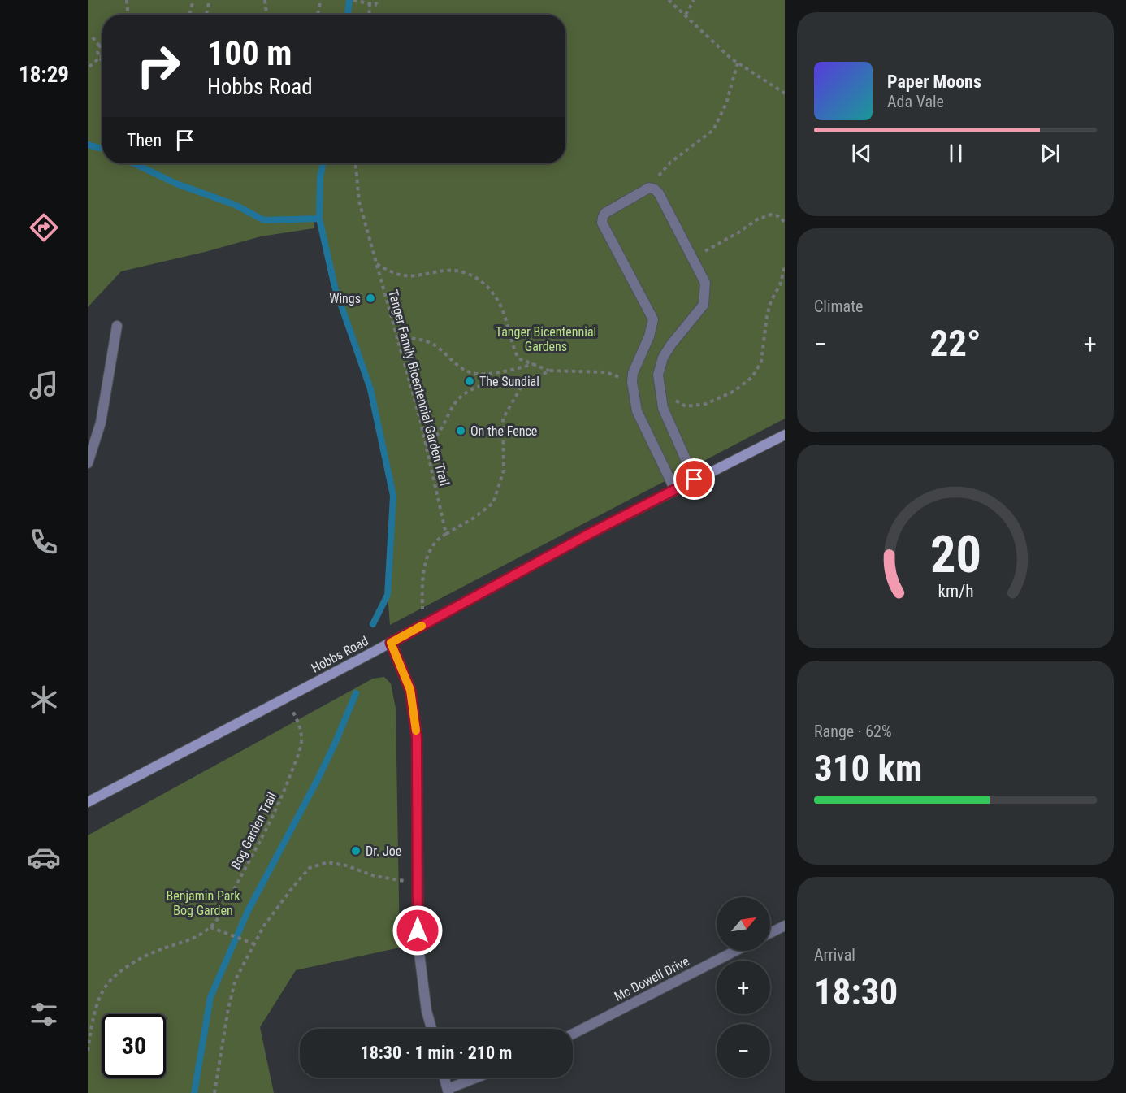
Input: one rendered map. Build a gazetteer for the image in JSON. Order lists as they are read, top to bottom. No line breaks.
{"streets":{"street":["Hobbs Road","Mc Dowell Drive"],"path":["Tanger Family Bicentennial Garden Trail","Bog Garden Trail"]},"crossings":[["Tanger Family Bicentennial Garden Trail","Hobbs Road"],["Hobbs Road","Bog Garden Trail"]],"parks":["Tanger Bicentennial Gardens","Benjamin Park Bog Garden"],"places":["Wings","The Sundial","On the Fence","Dr. Joe"],"north":"top right","page":{"tabs":"18:29","turn":["100 m","Hobbs Road"],"song":["Paper Moons","Ada Vale"],"then":"Then","tile":["Climate",["Range · 62%","310 km"],["Arrival","18:30"]],"heat":["−","22°","+"],"map_buttons":["+","−"],"limit":"30","trip":"18:30 · 1 min · 210 m","gauge":["20","km/h"]}}
